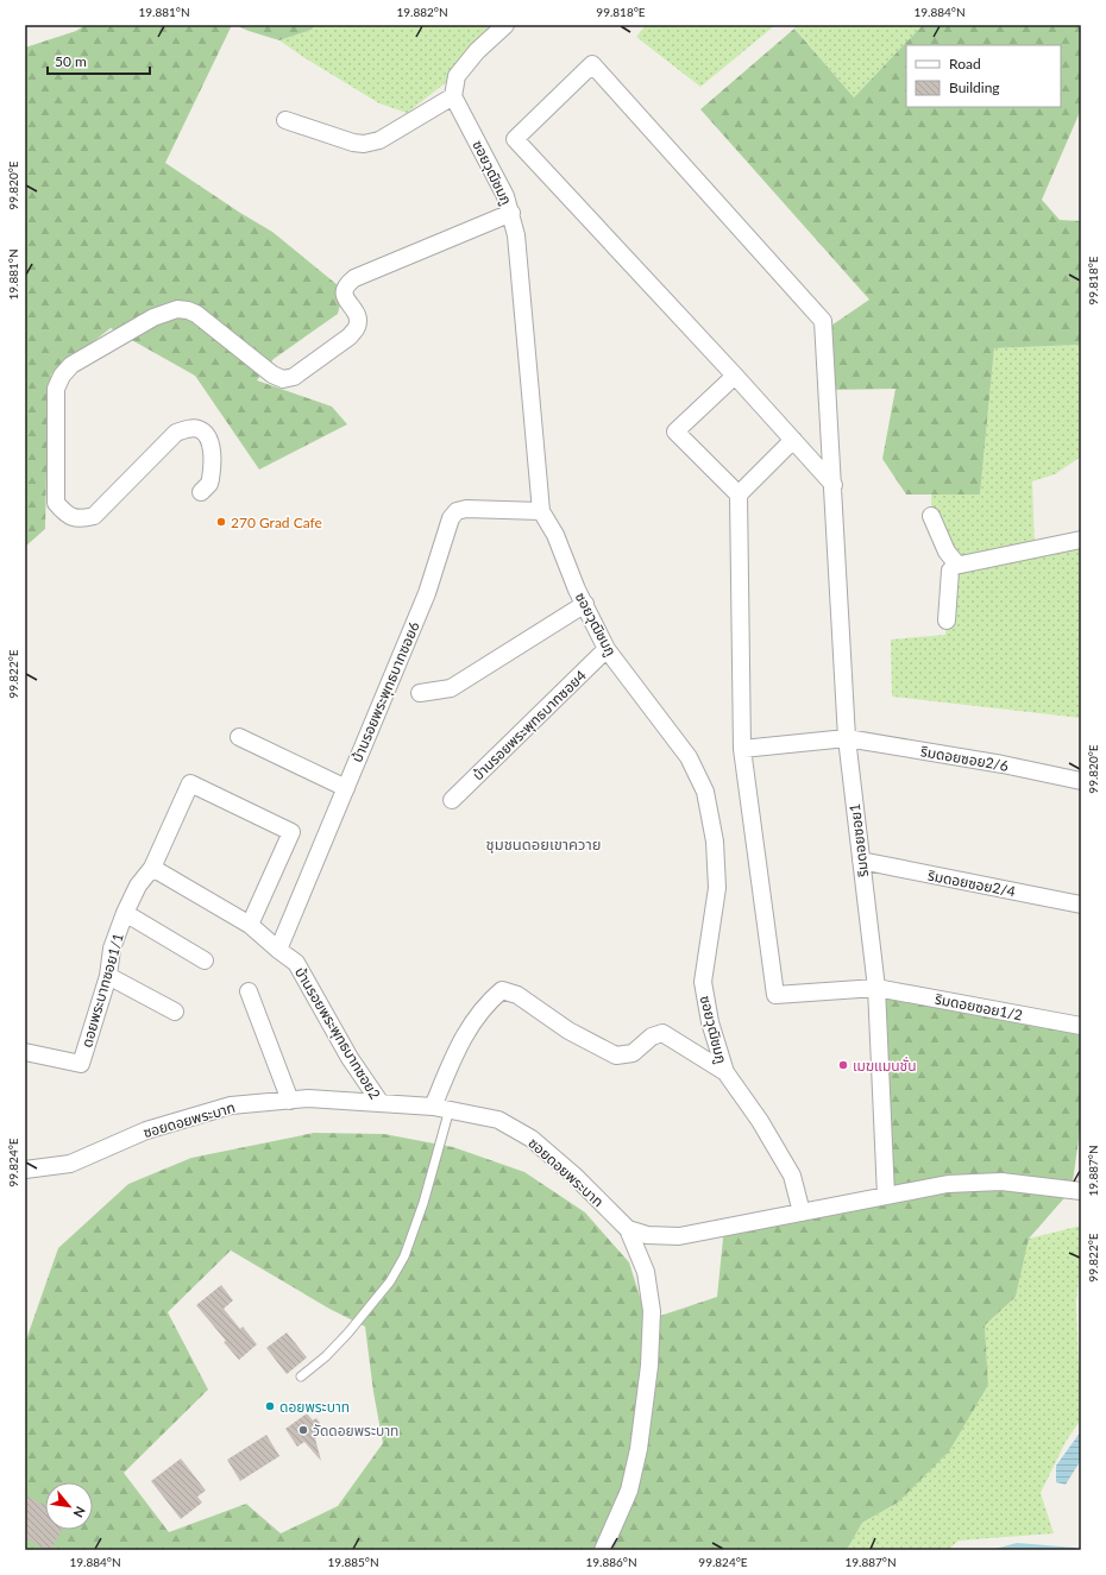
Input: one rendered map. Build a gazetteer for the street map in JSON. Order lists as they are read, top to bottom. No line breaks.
{"streets":{"street":["ซอยวุฒิชมภู","บ้านรอยพระพุทธบาทซอย6","บ้านรอยพระพุทธบาทซอย4","ริมดอยซอย2/6","ริมดอยซอย1","ริมดอยซอย2/4","ดอยพระบาทซอย1/1","ริมดอยซอย1/2","บ้านรอยพระพุทธบาทซอย2","ซอยดอยพระบาท"]},"crossings":[["ซอยวุฒิชมภู","บ้านรอยพระพุทธบาทซอย6"],["ซอยวุฒิชมภู","บ้านรอยพระพุทธบาทซอย4"],["บ้านรอยพระพุทธบาทซอย6","บ้านรอยพระพุทธบาทซอย2"],["ริมดอยซอย2/6","ริมดอยซอย1"],["ริมดอยซอย2/6","ริมดอยซอย1/2"],["ริมดอยซอย1","ริมดอยซอย2/4"],["ริมดอยซอย1","ริมดอยซอย1/2"],["ดอยพระบาทซอย1/1","บ้านรอยพระพุทธบาทซอย2"],["บ้านรอยพระพุทธบาทซอย2","ซอยดอยพระบาท"]],"districts":["ชุมชนดอยเขาควาย"],"places":["270 Grad Cafe","เมฆแมนชั่น","ดอยพระบาท","วัดดอยพระบาท"],"legend":["Road","Building"],"scale_bar":"50 m","north":"bottom right","coordinates":["19.881°N","19.882°N","99.818°E","19.884°N","99.820°E","99.822°E","99.824°E","19.887°N","19.885°N","19.886°N"]}
